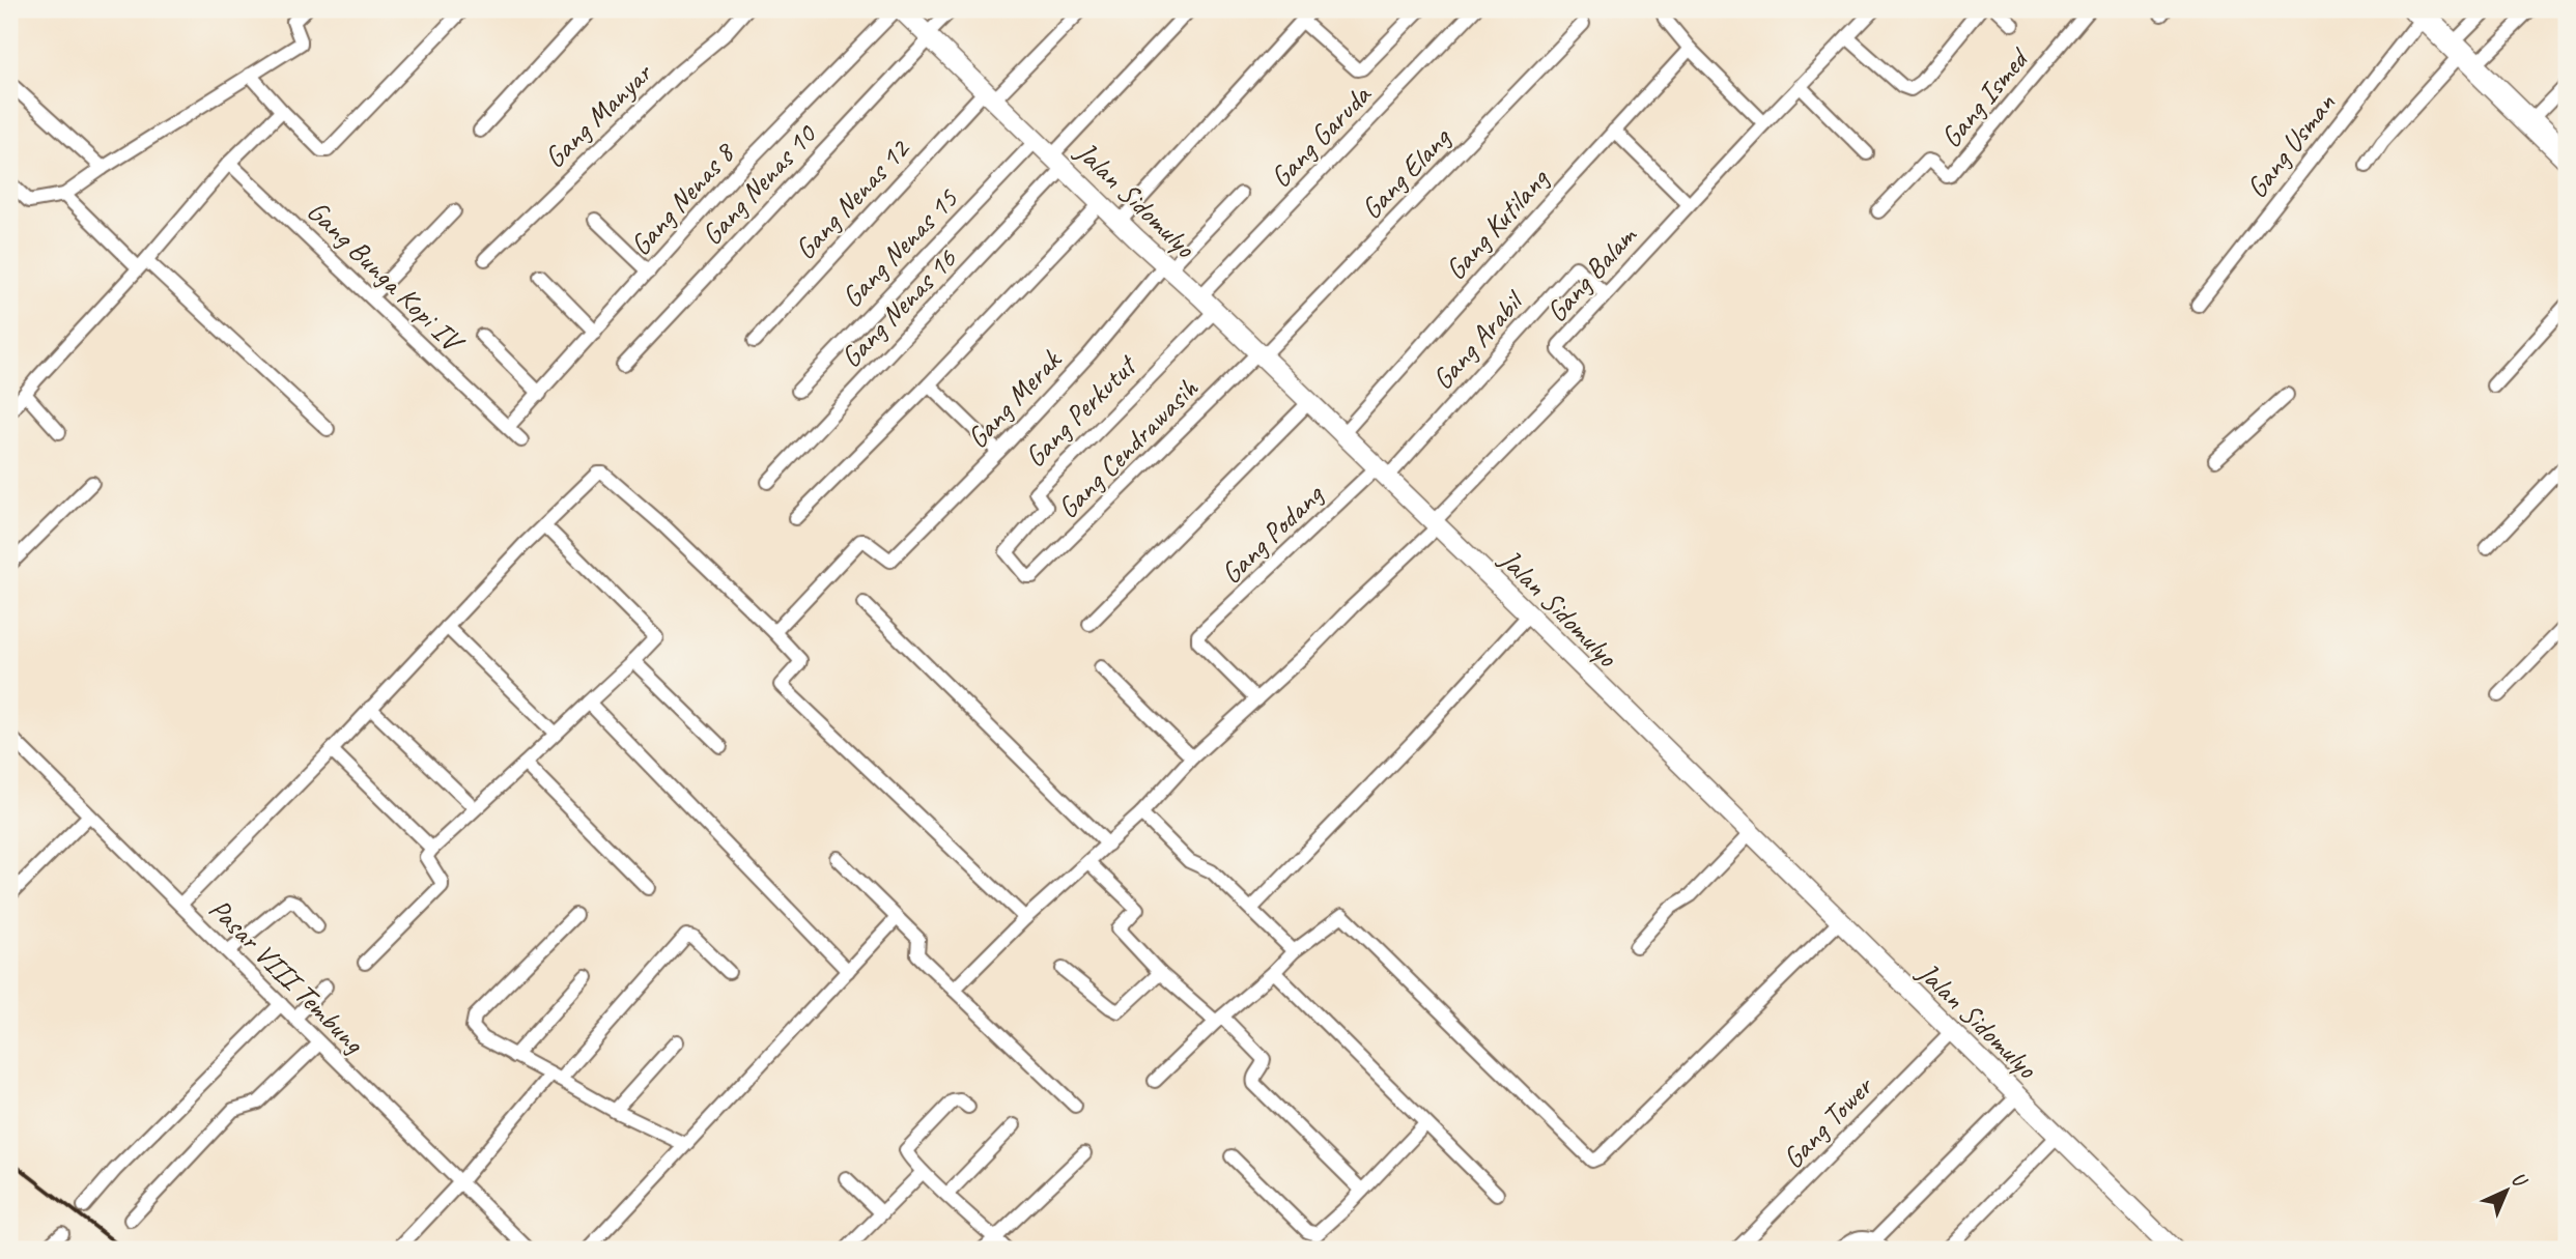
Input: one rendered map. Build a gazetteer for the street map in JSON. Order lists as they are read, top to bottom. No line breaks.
{"streets":{"street":["Gang Ismed","Gang Manyar","Gang Garuda","Gang Usman","Gang Elang","Gang Nenas 10","Gang Nenas 8","Gang Nenas 12","Jalan Sidomulyo","Gang Kutilang","Gang Nenas 15","Gang Balam","Gang Bunga Kopi IV","Gang Nenas 16","Gang Arabil","Gang Merak","Gang Perkutut","Gang Cendrawasih","Gang Podang","Pasar VIII Tembung","Gang Tower"]},"crossings":[["Gang Garuda","Jalan Sidomulyo"],["Gang Elang","Jalan Sidomulyo"],["Gang Elang","Gang Cendrawasih"],["Gang Nenas 10","Jalan Sidomulyo"],["Gang Nenas 8","Jalan Sidomulyo"],["Gang Nenas 8","Gang Bunga Kopi IV"],["Gang Nenas 12","Jalan Sidomulyo"],["Jalan Sidomulyo","Gang Kutilang"],["Jalan Sidomulyo","Gang Nenas 15"],["Jalan Sidomulyo","Gang Balam"],["Jalan Sidomulyo","Gang Nenas 16"],["Jalan Sidomulyo","Gang Arabil"],["Jalan Sidomulyo","Gang Merak"],["Jalan Sidomulyo","Gang Perkutut"],["Jalan Sidomulyo","Gang Cendrawasih"],["Jalan Sidomulyo","Gang Podang"],["Jalan Sidomulyo","Gang Tower"],["Gang Balam","Gang Arabil"],["Gang Arabil","Gang Podang"],["Gang Perkutut","Gang Cendrawasih"]],"north":"top right"}
